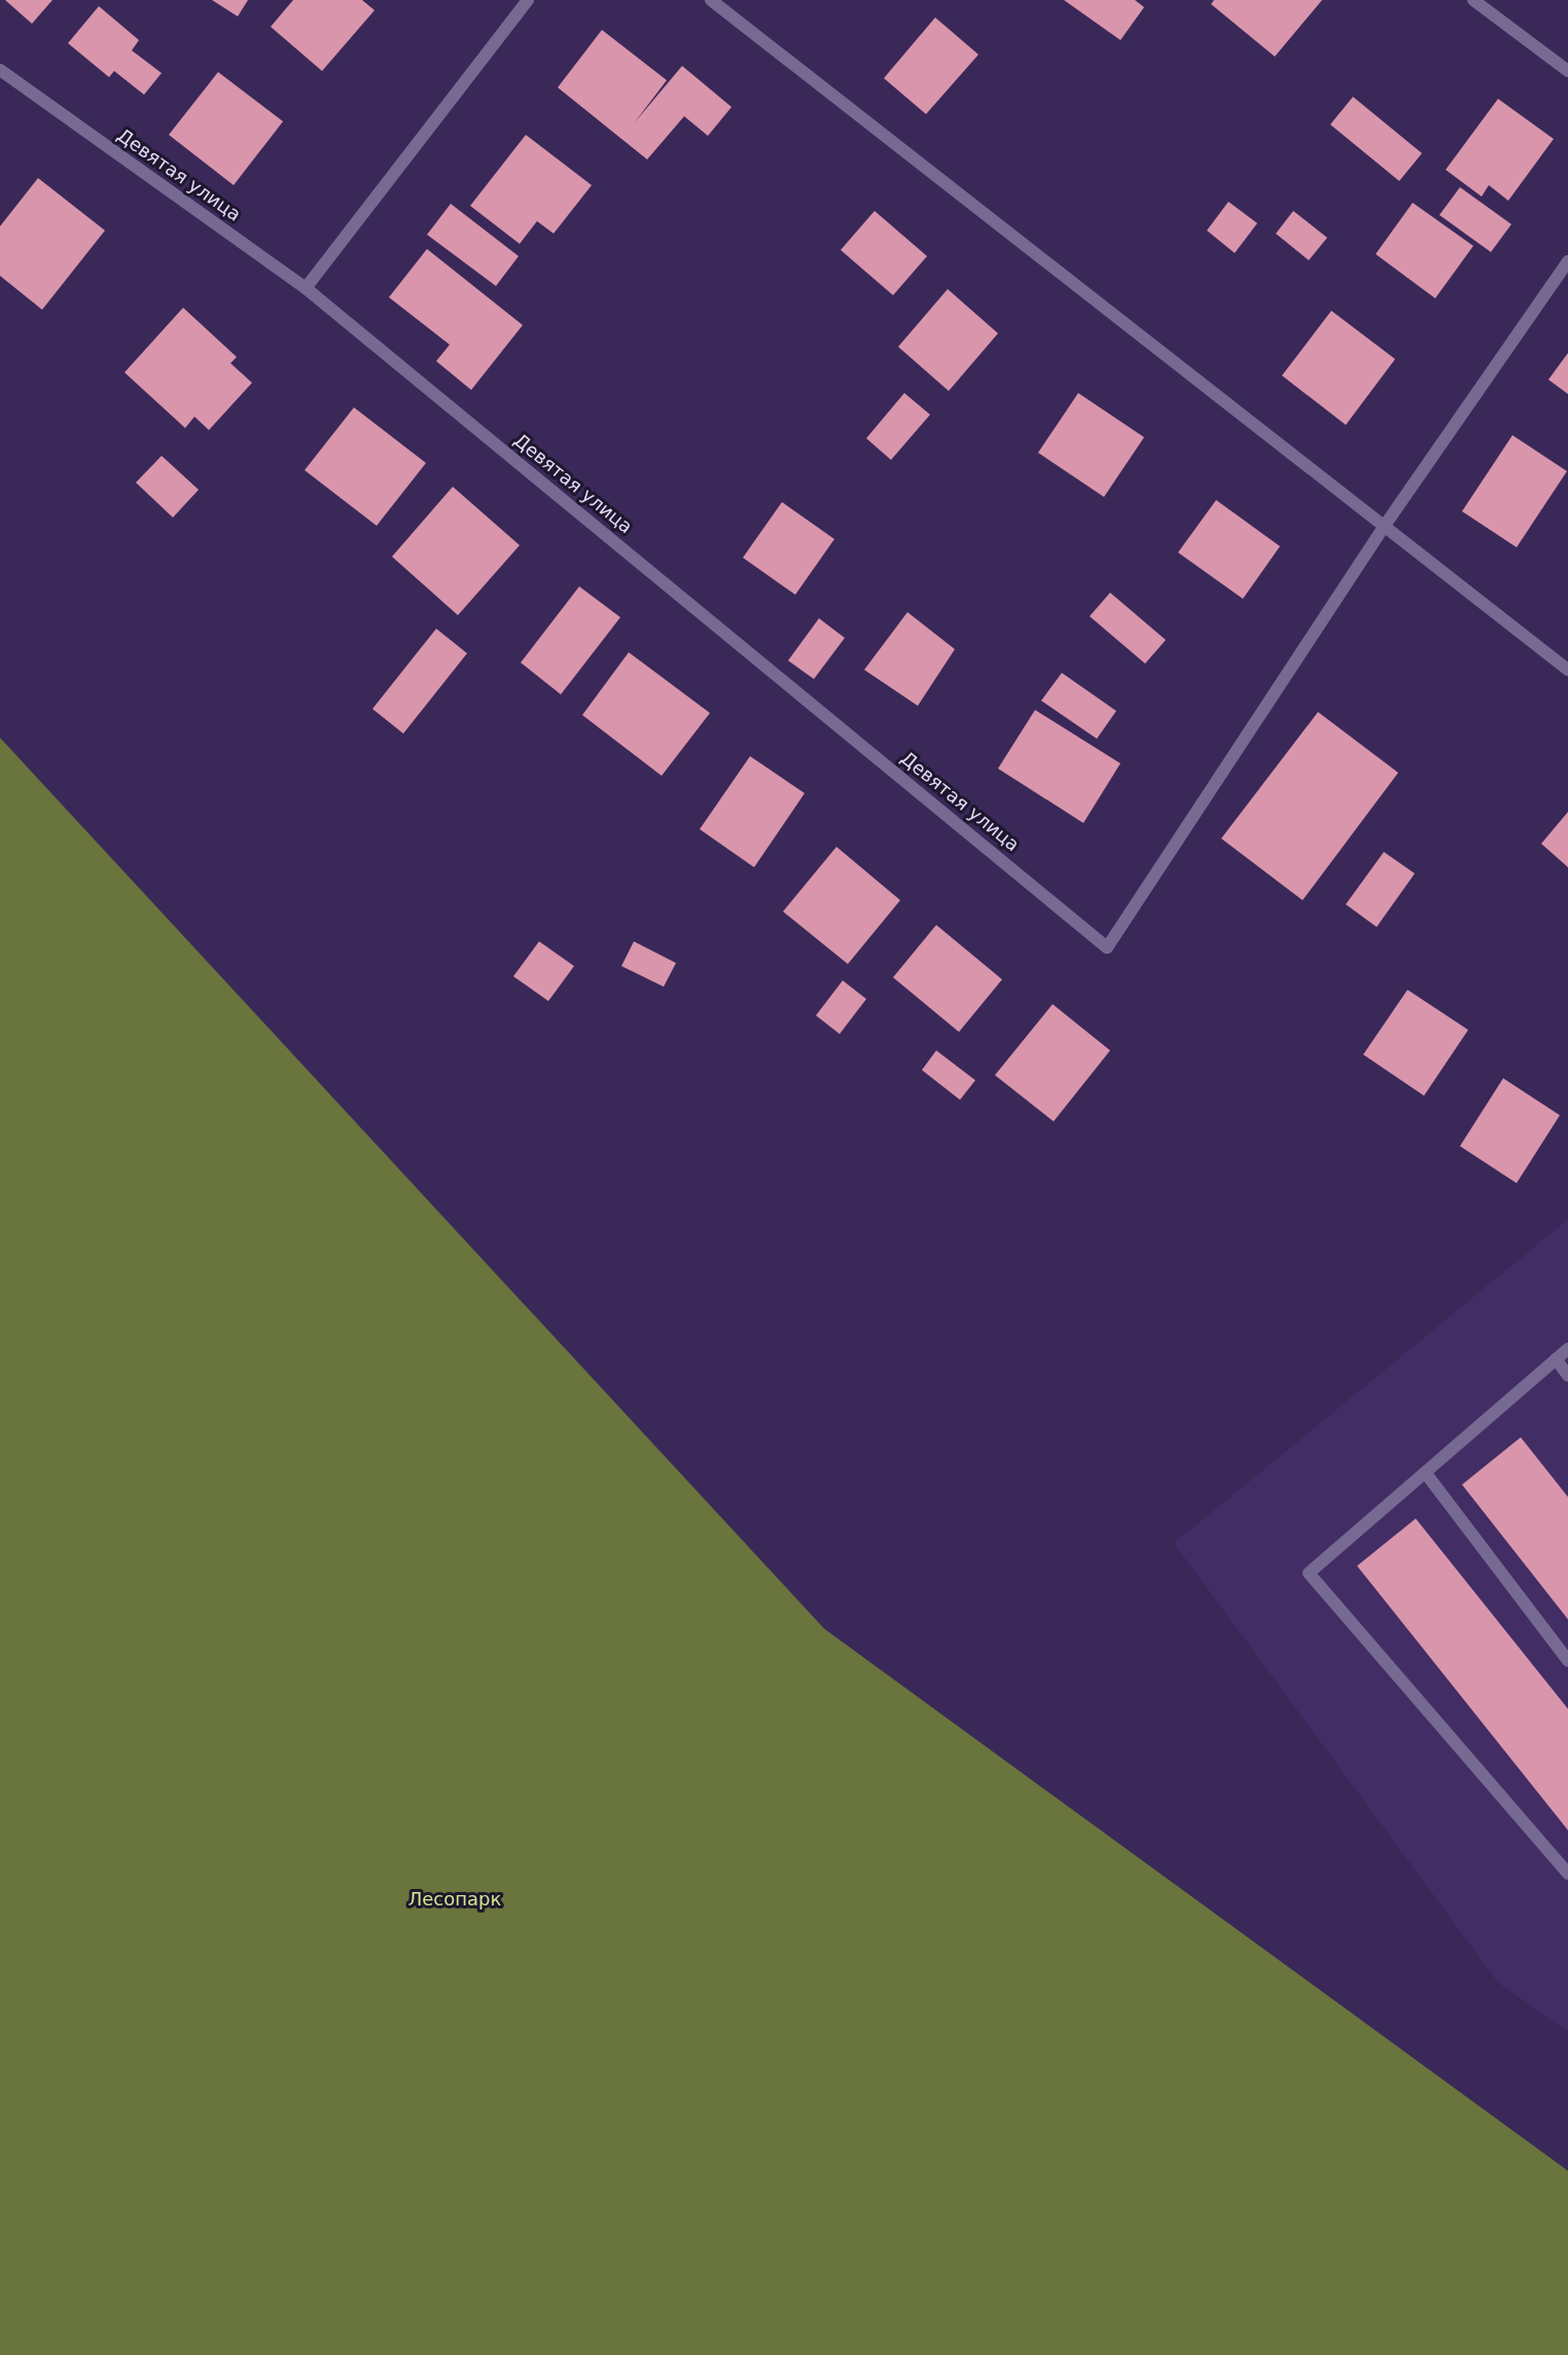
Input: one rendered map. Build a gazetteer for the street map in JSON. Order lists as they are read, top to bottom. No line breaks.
{"streets":{"street":["Девятая улица"]},"parks":["Лесопарк"]}
